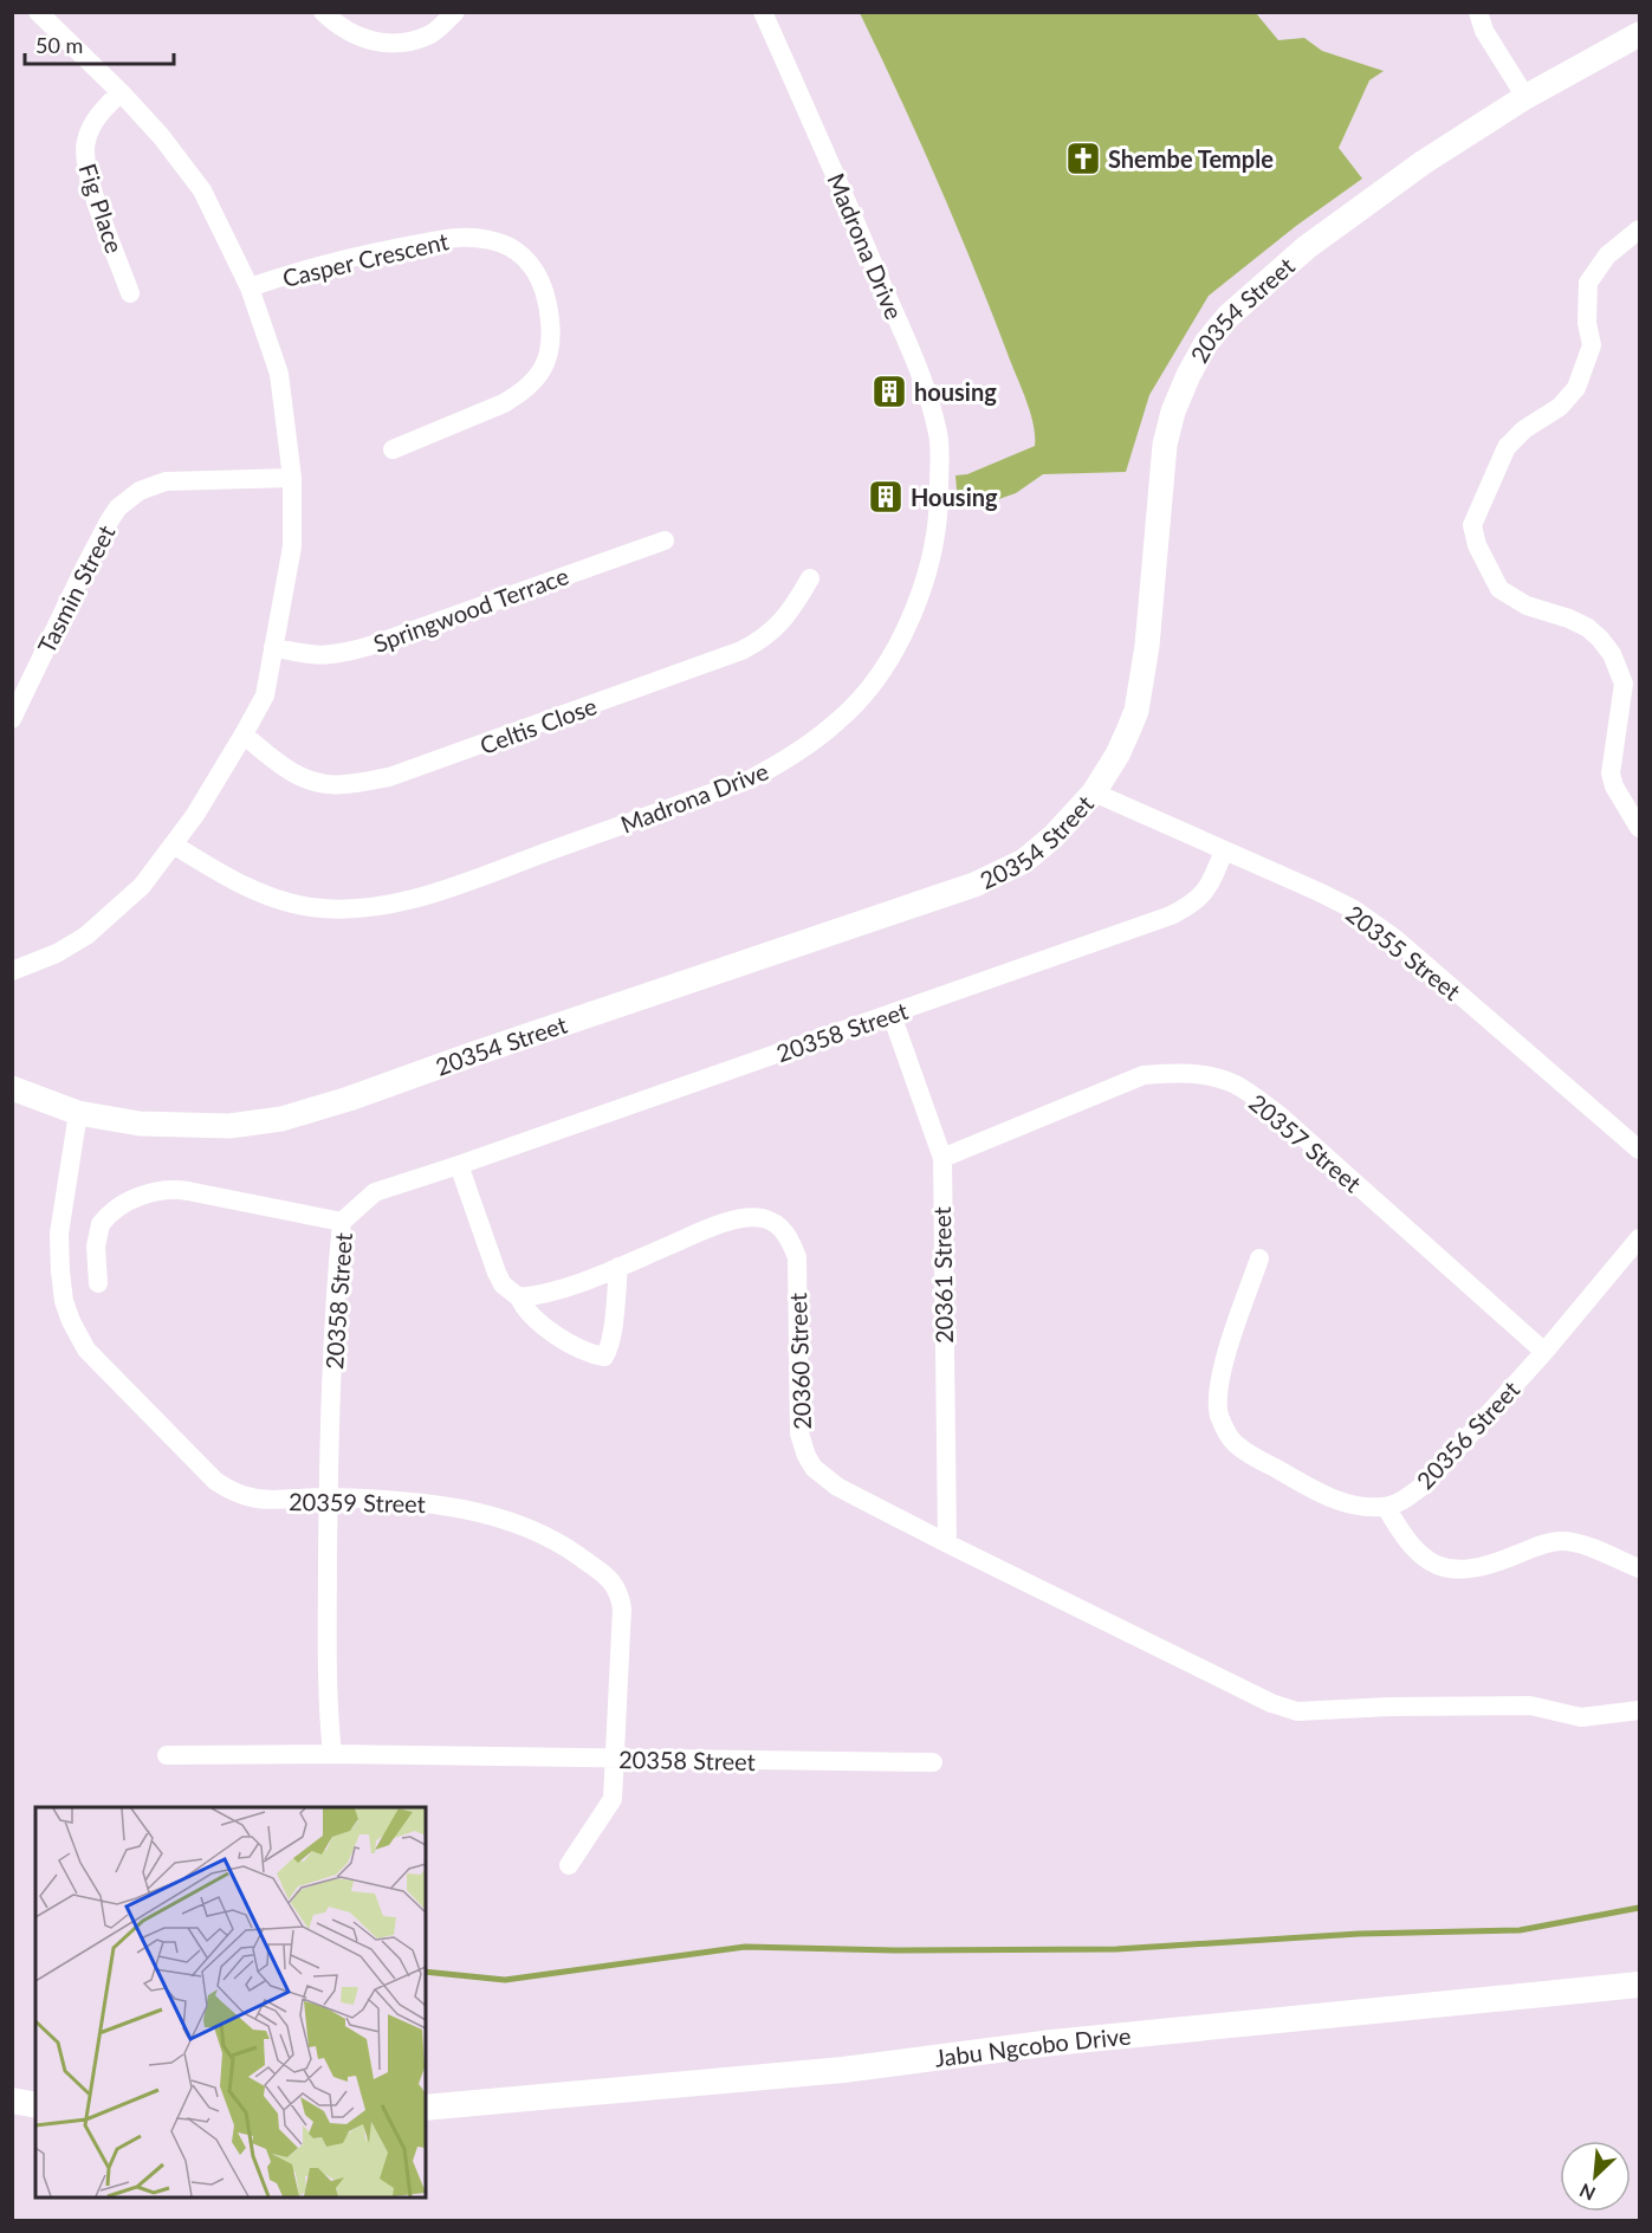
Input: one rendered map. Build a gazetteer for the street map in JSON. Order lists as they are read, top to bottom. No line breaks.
{"streets":{"main road":["Jabu Ngcobo Drive"],"street":["Fig Place","Madrona Drive","Casper Crescent","20354 Street","Tasmin Street","Springwood Terrace","Celtis Close","20355 Street","20358 Street","20357 Street","20361 Street","20360 Street","20356 Street","20359 Street"]},"crossings":[["20354 Street","20355 Street"],["20354 Street","20359 Street"],["20355 Street","20358 Street"],["20358 Street","20361 Street"],["20358 Street","20359 Street"],["20357 Street","20361 Street"],["20357 Street","20356 Street"],["20361 Street","20360 Street"]],"places":{"church":["Shembe Temple"],"building":["housing","Housing"]},"scale_bar":"50 m","north":"bottom left"}
